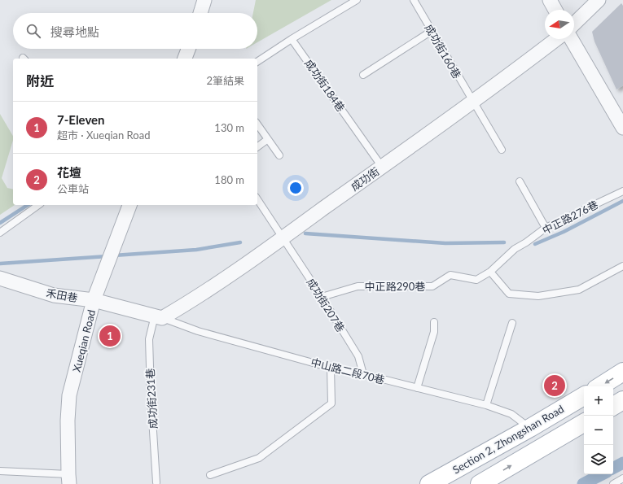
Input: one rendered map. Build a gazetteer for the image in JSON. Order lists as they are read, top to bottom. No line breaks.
{"streets":{"main road":["Section 2, Zhongshan Road"],"street":["成功街","禾田巷","Xueqian Road"],"lane":["成功街160巷","成功街184巷","中正路276巷","中正路290巷","成功街207巷","中山路二段70巷","成功街231巷"]},"crossings":[["成功街160巷","成功街"],["成功街184巷","成功街"],["成功街","禾田巷"],["成功街","成功街207巷"],["成功街","中山路二段70巷"],["成功街","成功街231巷"],["中正路276巷","中正路290巷"],["中正路290巷","成功街207巷"],["禾田巷","Xueqian Road"],["禾田巷","中山路二段70巷"],["禾田巷","成功街231巷"],["成功街207巷","中山路二段70巷"],["中山路二段70巷","成功街231巷"],["中山路二段70巷","Section 2, Zhongshan Road"]],"north":"left","page":{"search":"搜尋地點","heading":["附近","2筆結果"],"list":[{"mark":"1","name":"7-Eleven","note":"超市 · Xueqian Road","value":"130 m"},{"mark":"2","name":"花壇","note":"公車站","value":"180 m"}],"pins":["1","2"],"map_buttons":["+","−"]}}
